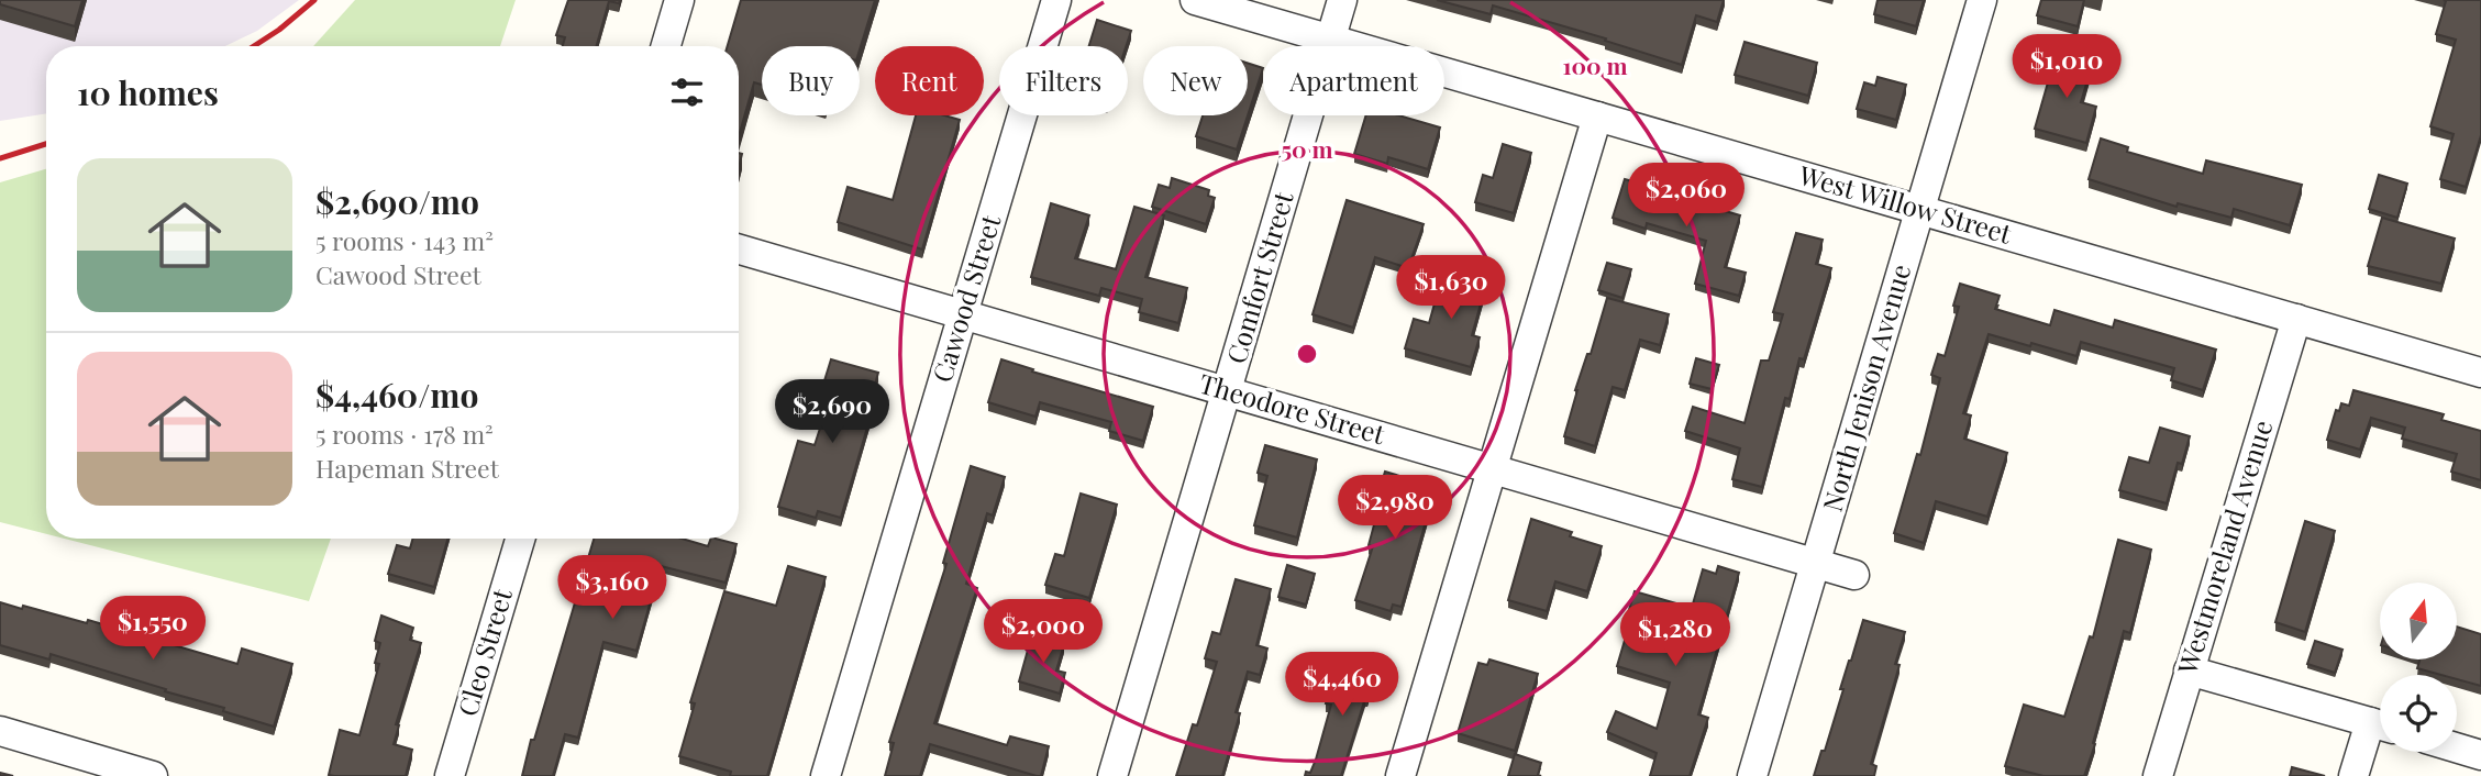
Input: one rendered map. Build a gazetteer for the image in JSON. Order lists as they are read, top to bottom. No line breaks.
{"streets":{"street":["West Willow Street","Comfort Street","Cawood Street","North Jenison Avenue","Theodore Street","Westmoreland Avenue","Cleo Street"]},"crossings":[["West Willow Street","Comfort Street"],["West Willow Street","North Jenison Avenue"],["West Willow Street","Westmoreland Avenue"],["Comfort Street","Theodore Street"],["Cawood Street","Theodore Street"],["North Jenison Avenue","Theodore Street"]],"north":"top","page":{"price":["$1,010","$2,060","$1,630","$2,690","$2,980","$3,160","$1,550","$2,000","$1,280","$4,460"],"chip":["Buy","Rent","Filters","New","Apartment"],"heading":"10 homes","list":[{"name":"$2,690/mo","note":"5 rooms · 143 m² · Cawood Street"},{"name":"$4,460/mo","note":"5 rooms · 178 m² · Hapeman Street"}]},"rings":["100 m","50 m"]}
